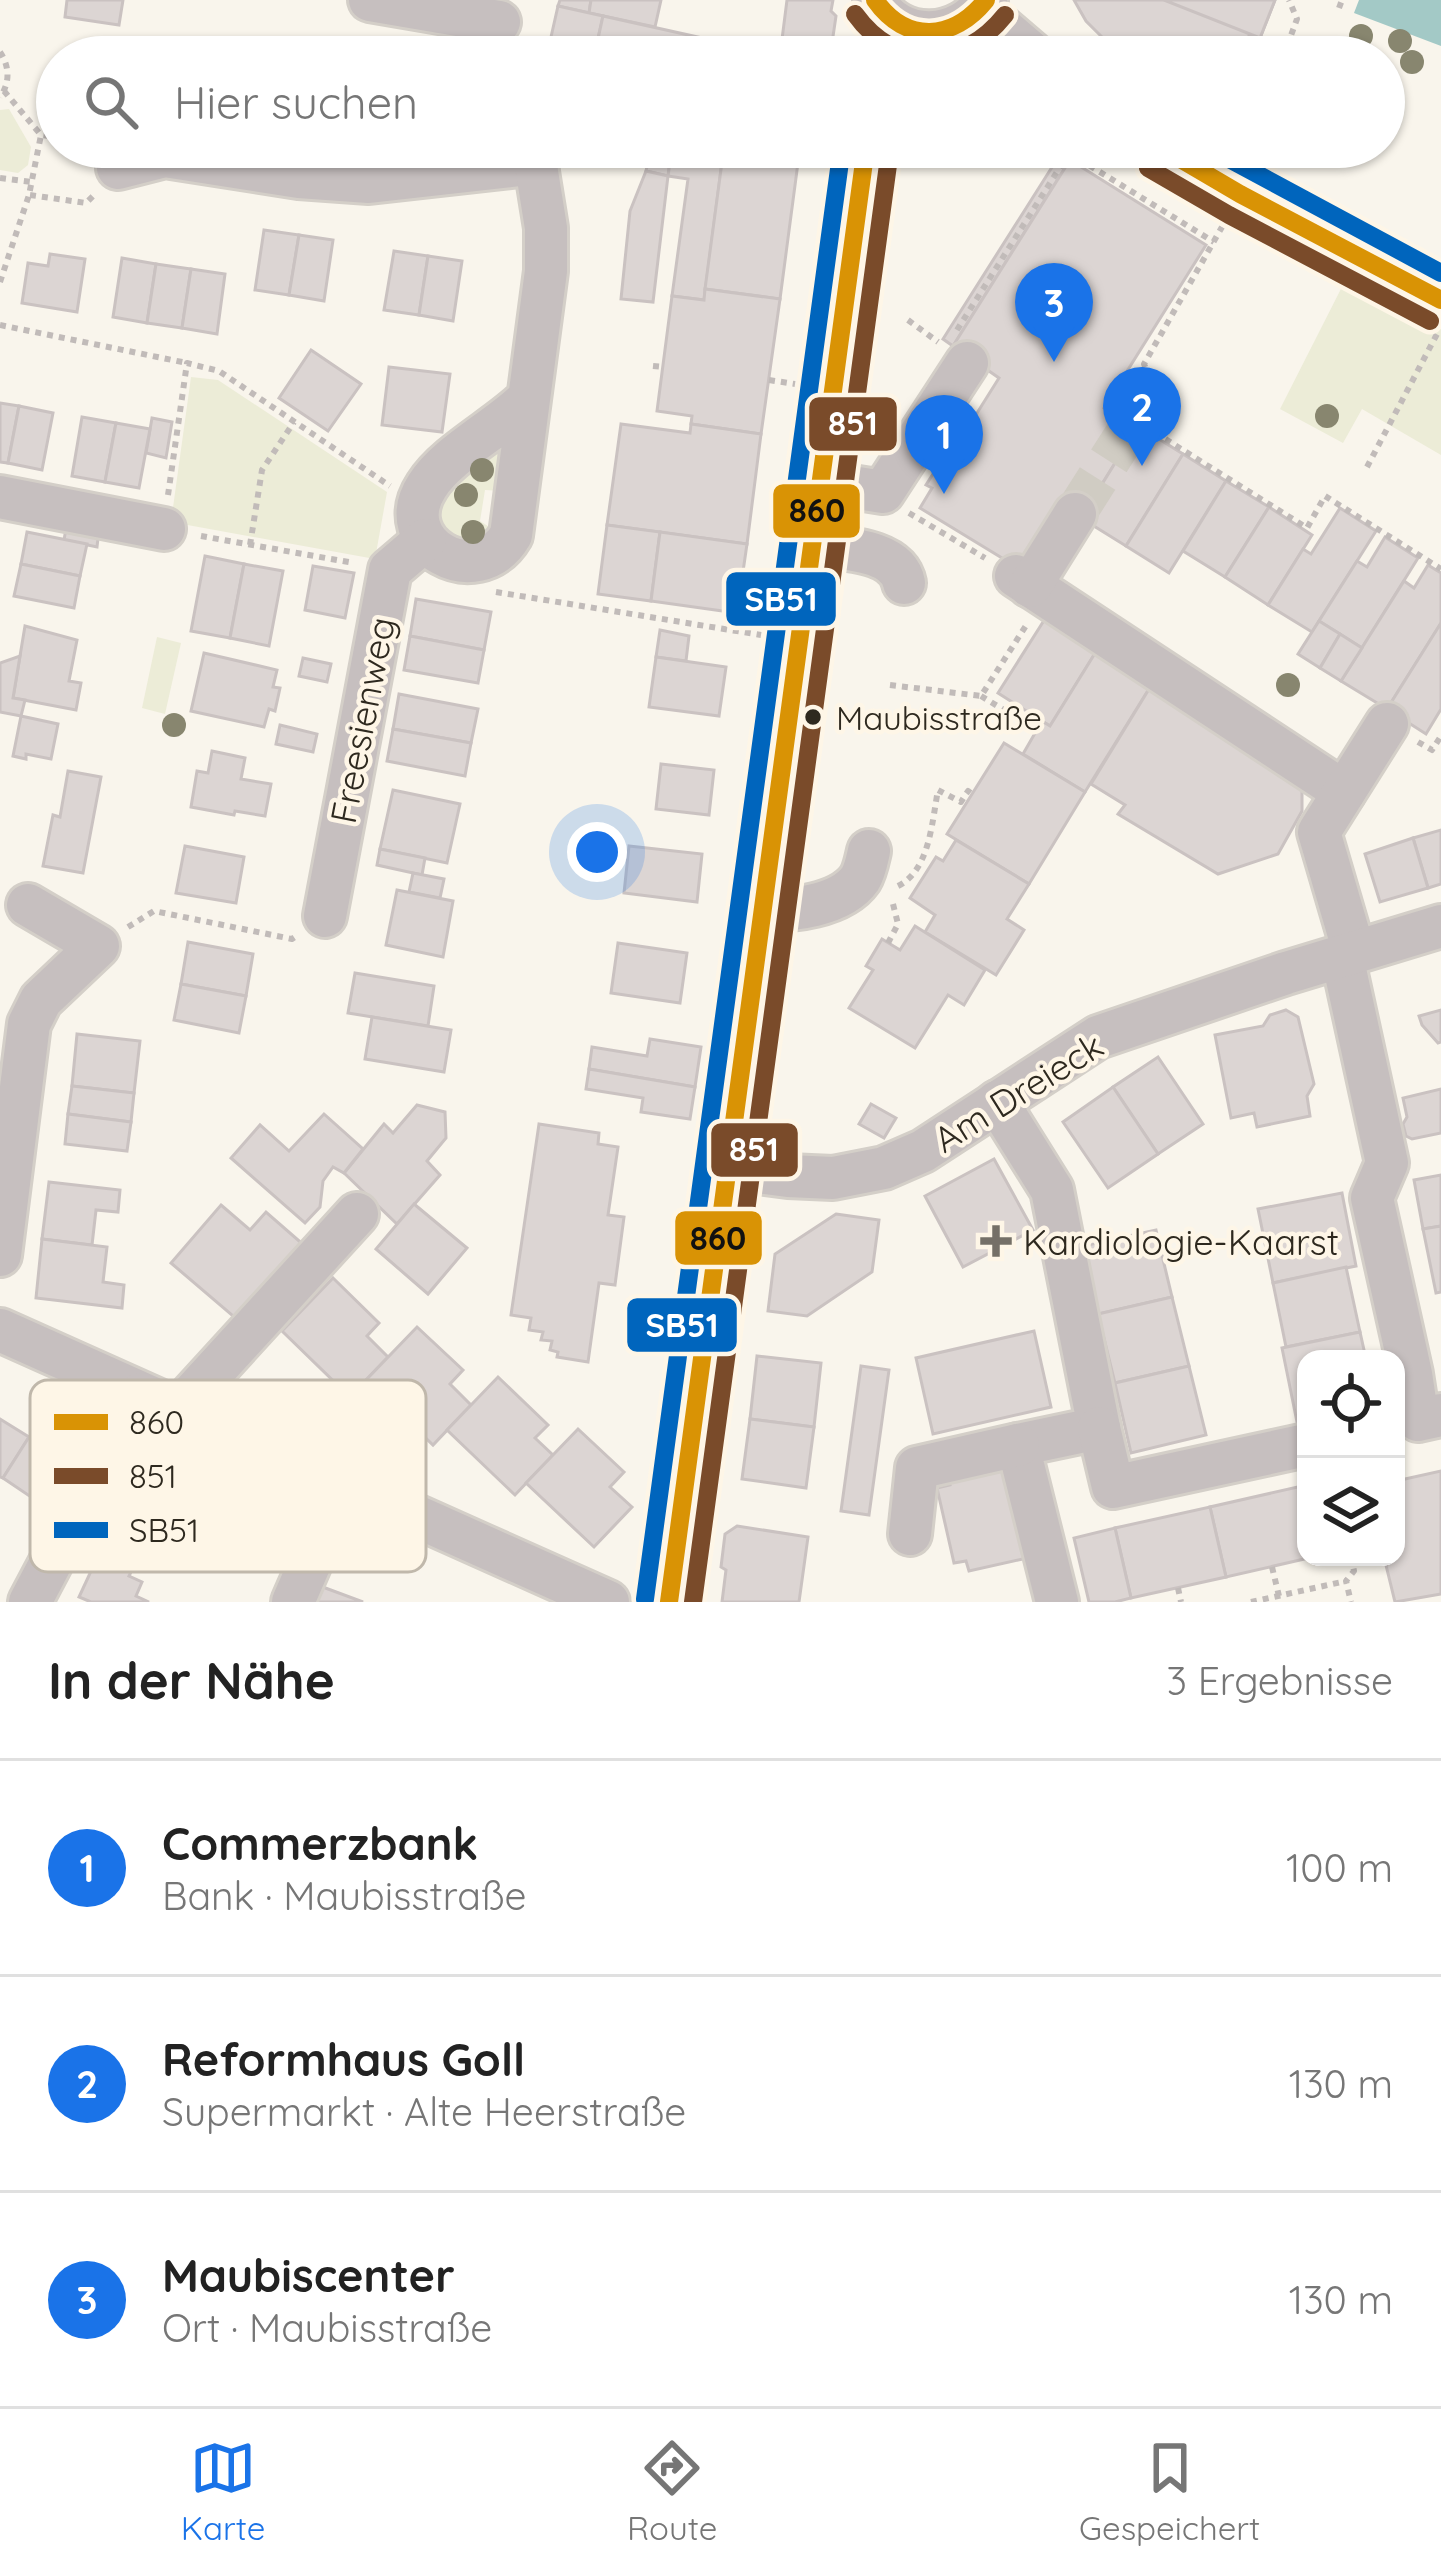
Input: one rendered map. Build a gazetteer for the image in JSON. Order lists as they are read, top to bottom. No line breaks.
{"streets":{"street":["Freesienweg","Am Dreieck"]},"places":{"other":["Maubisstraße"],"health":["Kardiologie-Kaarst"]},"lines":["transit line 860","transit line 851","transit line SB51"],"legend":["860","851","SB51"],"page":{"search":"Hier suchen","pins":["3","2","1"],"heading":["In der Nähe","3 Ergebnisse"],"list":[{"mark":"1","name":"Commerzbank","note":"Bank · Maubisstraße","value":"100 m"},{"mark":"2","name":"Reformhaus Goll","note":"Supermarkt · Alte Heerstraße","value":"130 m"},{"mark":"3","name":"Maubiscenter","note":"Ort · Maubisstraße","value":"130 m"}],"nav":["Karte","Route","Gespeichert"]}}
